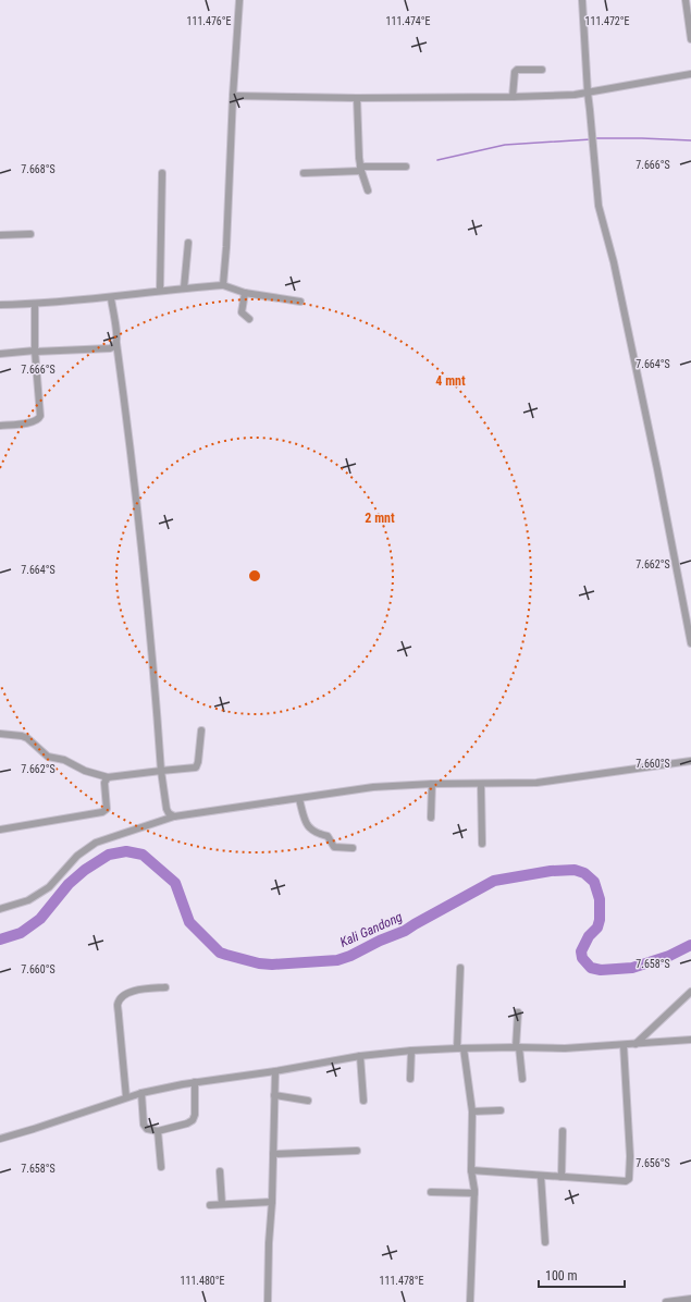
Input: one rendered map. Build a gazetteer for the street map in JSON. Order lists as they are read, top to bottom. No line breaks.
{"water":["Kali Gandong"],"scale_bar":"100 m","coordinates":["111.476°E","111.474°E","111.472°E","7.666°S","7.668°S","7.664°S","7.662°S","7.660°S","7.658°S","7.656°S","111.480°E","111.478°E"],"rings":["4 mnt","2 mnt"]}
